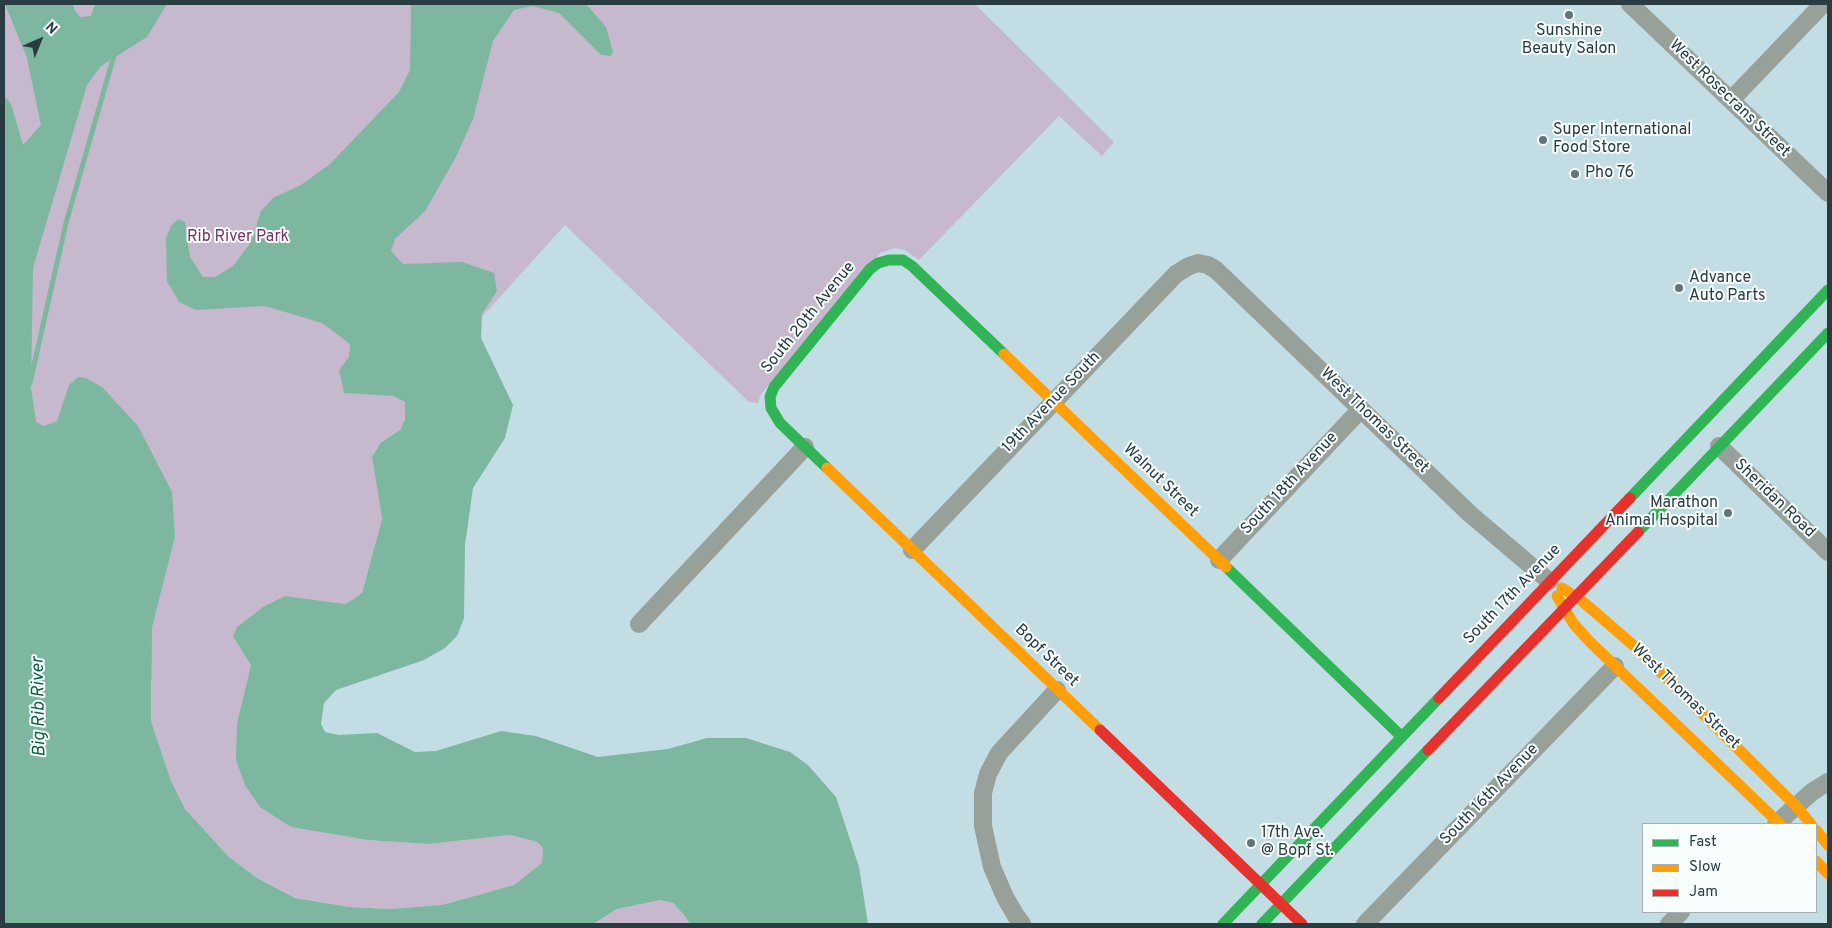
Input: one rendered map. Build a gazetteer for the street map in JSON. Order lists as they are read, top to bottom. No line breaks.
{"streets":{"main road":["South 20th Avenue","West Thomas Street","Walnut Street","South 17th Avenue","Bopf Street"],"street":["West Rosecrans Street","19th Avenue South","South 18th Avenue","Sheridan Road","South 16th Avenue"]},"crossings":[["South 20th Avenue","Walnut Street"],["South 20th Avenue","Bopf Street"],["19th Avenue South","West Thomas Street"],["19th Avenue South","Walnut Street"],["19th Avenue South","Bopf Street"],["West Thomas Street","South 18th Avenue"],["West Thomas Street","South 17th Avenue"],["West Thomas Street","South 16th Avenue"],["Walnut Street","South 18th Avenue"],["Walnut Street","South 17th Avenue"],["South 17th Avenue","Bopf Street"]],"water":["Big Rib River"],"parks":["Rib River Park"],"places":["Sunshine Beauty Salon","Super International Food Store","Pho 76","Advance Auto Parts","Marathon Animal Hospital","17th Ave. @ Bopf St."],"legend":["Fast","Slow","Jam"],"north":"top right"}
